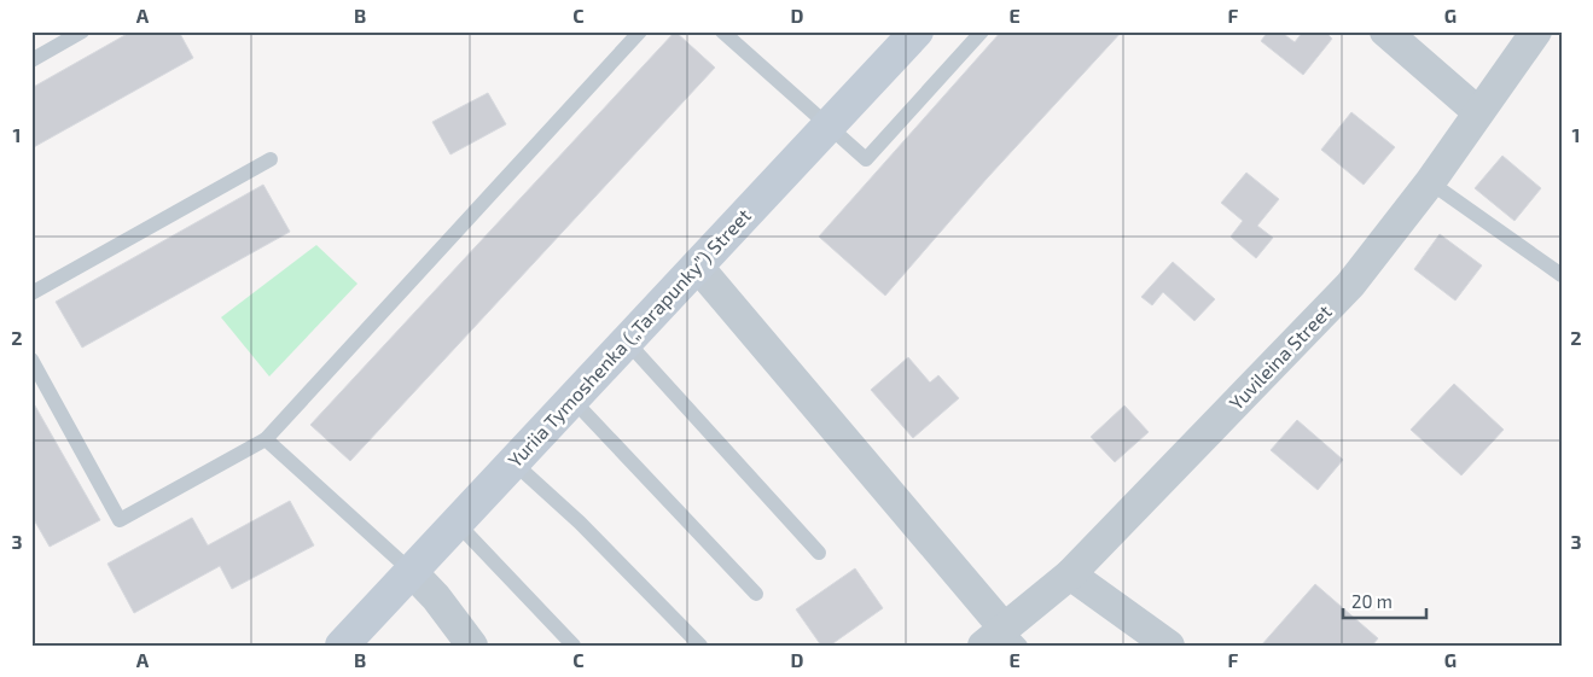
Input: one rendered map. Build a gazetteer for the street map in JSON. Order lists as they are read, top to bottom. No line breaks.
{"streets":{"street":["Yuriia Tymoshenka („Tarapunky”) Street","Yuvileina Street"]},"scale_bar":"20 m","grid":{"columns":["A","B","C","D","E","F","G"],"rows":["1","2","3"]}}
